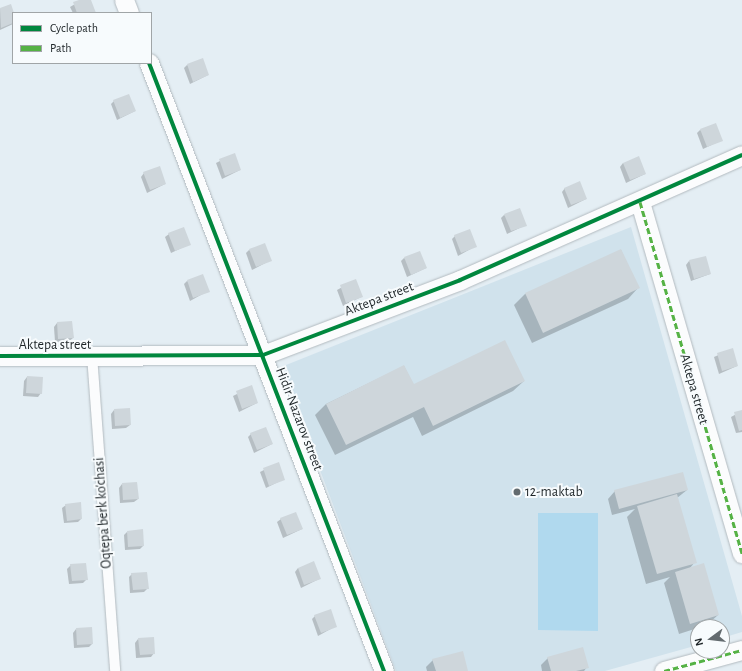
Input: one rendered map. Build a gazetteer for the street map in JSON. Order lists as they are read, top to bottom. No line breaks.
{"streets":{"street":["Aktepa street","Hidir Nazarov street"],"lane":["Oqtepa berk ko'chasi"]},"crossings":[["Aktepa street","Hidir Nazarov street"],["Aktepa street","Oqtepa berk ko'chasi"]],"places":["12-maktab"],"legend":["Cycle path","Path"],"north":"left"}
